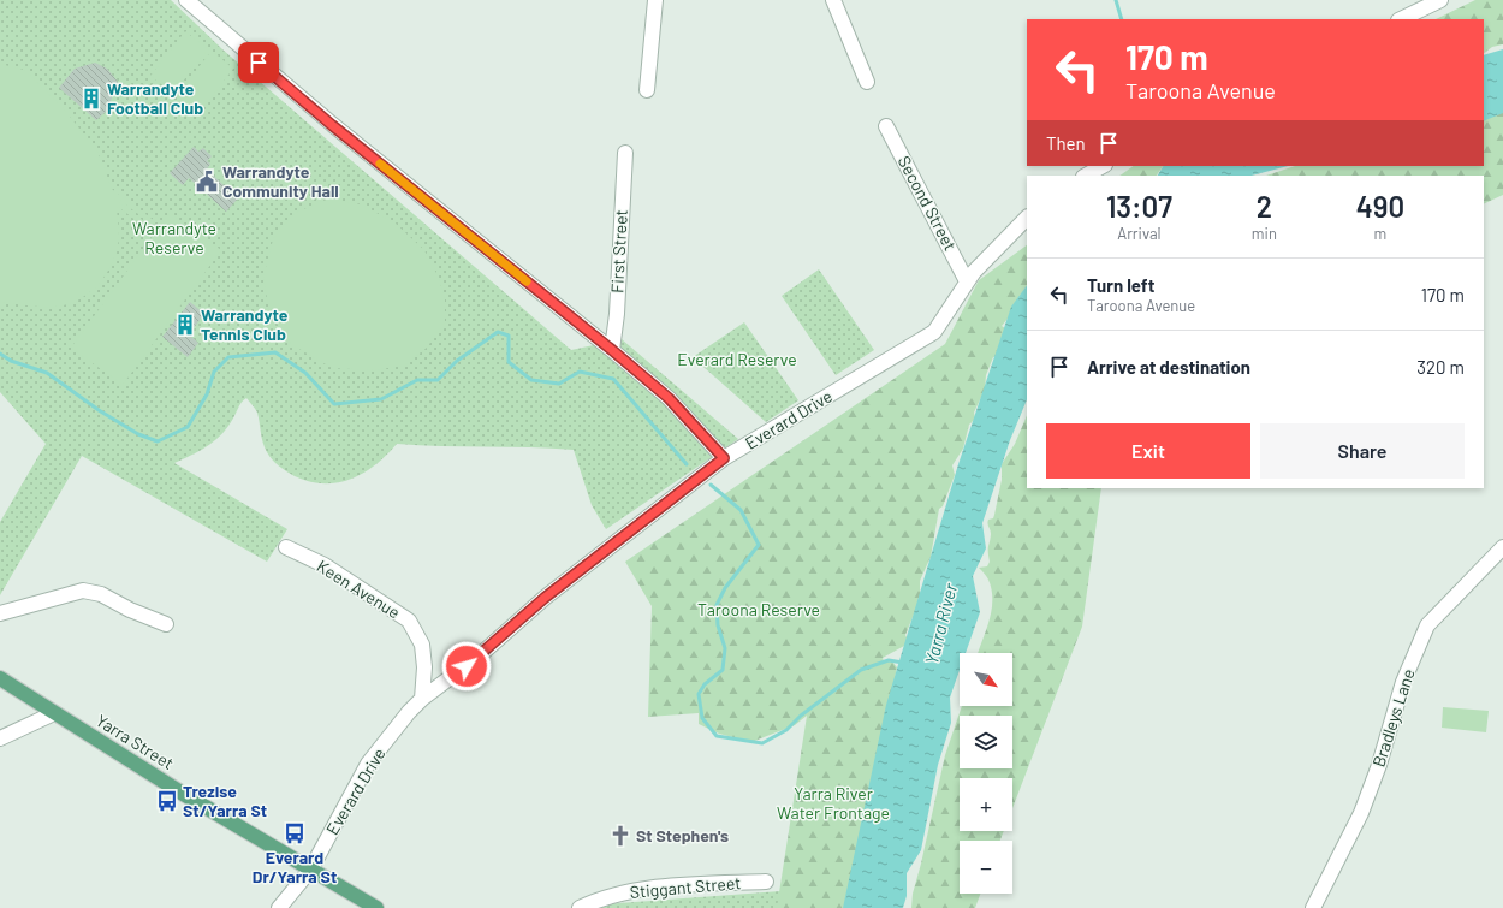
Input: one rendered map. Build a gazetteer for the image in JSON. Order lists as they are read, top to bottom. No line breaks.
{"streets":{"main road":["Yarra Street"],"street":["Second Street","First Street","Everard Drive","Keen Avenue","Bradleys Lane","Stiggant Street"]},"crossings":[["Second Street","Everard Drive"],["Everard Drive","Keen Avenue"],["Everard Drive","Yarra Street"]],"water":["Yarra River"],"parks":["Warrandyte Reserve","Everard Reserve","Taroona Reserve","Yarra River Water Frontage"],"places":{"building":["Warrandyte Football Club","Warrandyte Tennis Club"],"public building":["Warrandyte Community Hall"],"bus stop":["Trezise St/Yarra St","Everard Dr/Yarra St"],"church":["St Stephen's"]},"north":"bottom right","page":{"turn":["170 m","Taroona Avenue"],"then":"Then","eta":["13:07","Arrival","2","min","490","m"],"list":[{"name":"Turn left","note":"Taroona Avenue","value":"170 m"},{"name":"Arrive at destination","value":"320 m"}],"buttons":["Exit","Share"],"map_buttons":["+","−"]}}
